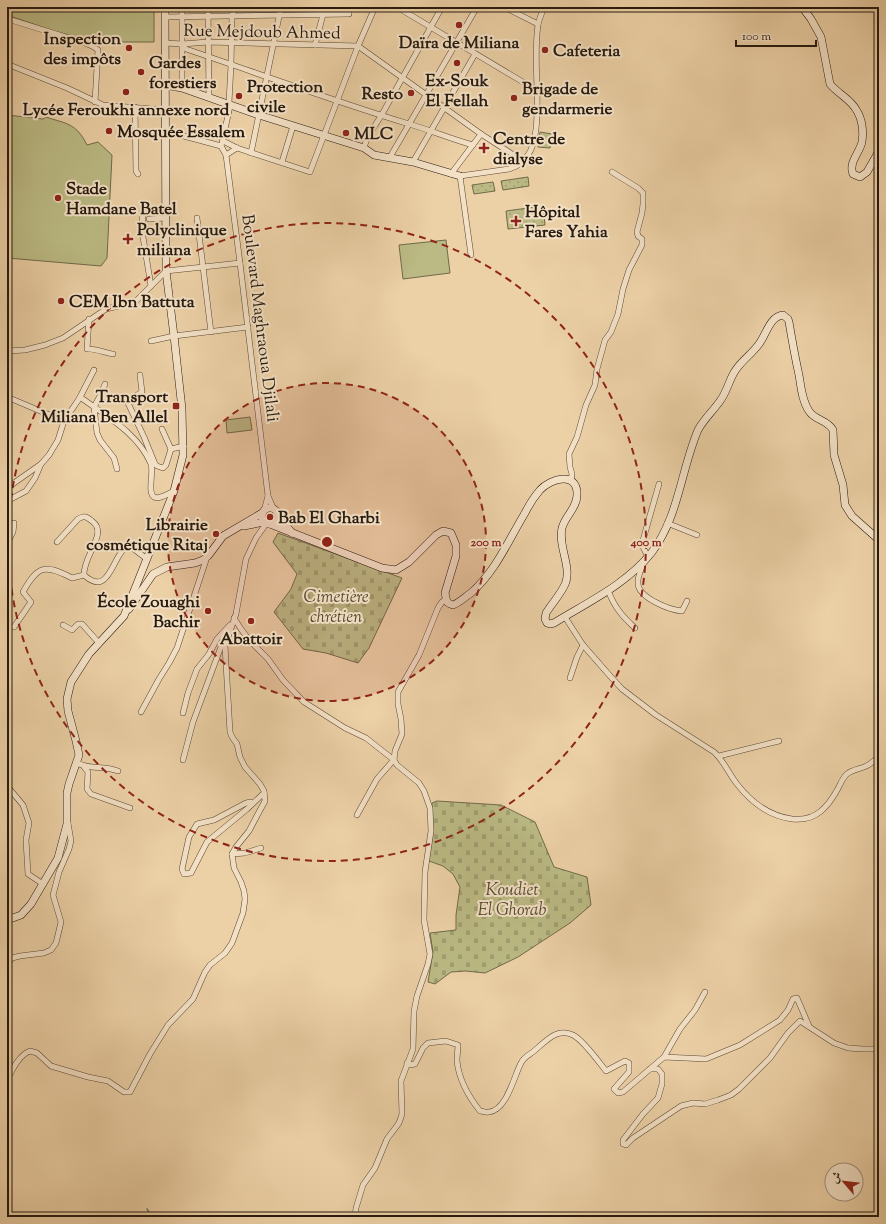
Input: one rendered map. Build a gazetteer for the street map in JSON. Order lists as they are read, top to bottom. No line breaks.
{"streets":{"street":["Rue Mejdoub Ahmed","Boulevard Maghraoua Djilali"]},"parks":["Cimetière chrétien","Koudiet El Ghorab"],"places":{"other":["Daïra de Miliana","Inspection des impôts","Cafeteria","Ex-Souk El Fellah","Gardes forestiers","Lycée Feroukhi annexe nord","Resto","Protection civile","Brigade de gendarmerie","Mosquée Essalem","MLC","Stade Hamdane Batel","CEM Ibn Battuta","Bab El Gharbi","Librairie cosmétique Ritaj","École Zouaghi Bachir","Abattoir"],"health":["Centre de dialyse","Hôpital Fares Yahia","Polyclinique miliana"],"transit":["Transport Miliana Ben Allel"]},"scale_bar":"100 m","north":"top left","rings":["200 m","400 m"]}
